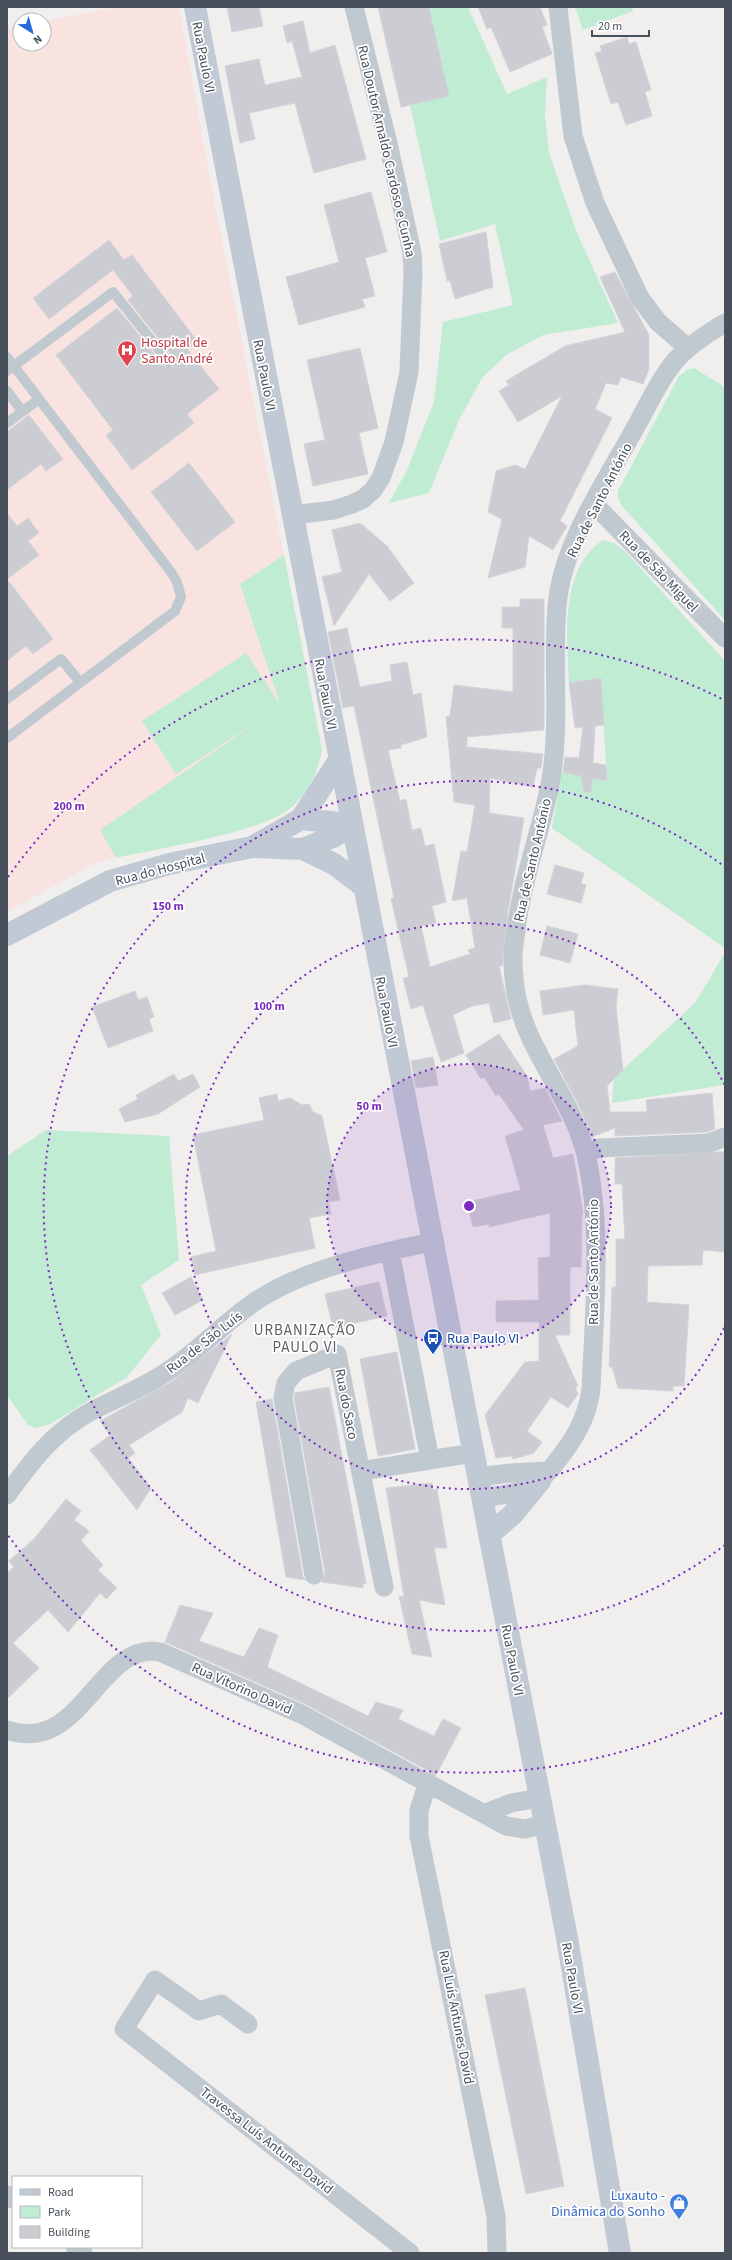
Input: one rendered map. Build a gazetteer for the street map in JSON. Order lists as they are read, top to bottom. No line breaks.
{"streets":{"main road":["Rua Paulo VI","Rua do Hospital"],"street":["Rua Doutor Arnaldo Cardoso e Cunha","Rua de Santo António","Rua de São Miguel","Rua de São Luís","Rua do Saco","Rua Vitorino David","Rua Luís Antunes David","Travessa Luís Antunes David"]},"crossings":[["Rua Paulo VI","Rua Doutor Arnaldo Cardoso e Cunha"],["Rua Paulo VI","Rua de Santo António"],["Rua Paulo VI","Rua do Hospital"],["Rua Paulo VI","Rua de São Luís"],["Rua Paulo VI","Rua Vitorino David"],["Rua de Santo António","Rua de São Miguel"],["Rua Vitorino David","Rua Luís Antunes David"]],"districts":["URBANIZAÇÃO PAULO VI"],"places":{"hospital":["Hospital de Santo André"],"bus stop":["Rua Paulo VI"],"shop":["Luxauto - Dinâmica do Sonho"]},"legend":["Road","Park","Building"],"scale_bar":"20 m","north":"bottom right","rings":["200 m","150 m","100 m","50 m"]}
